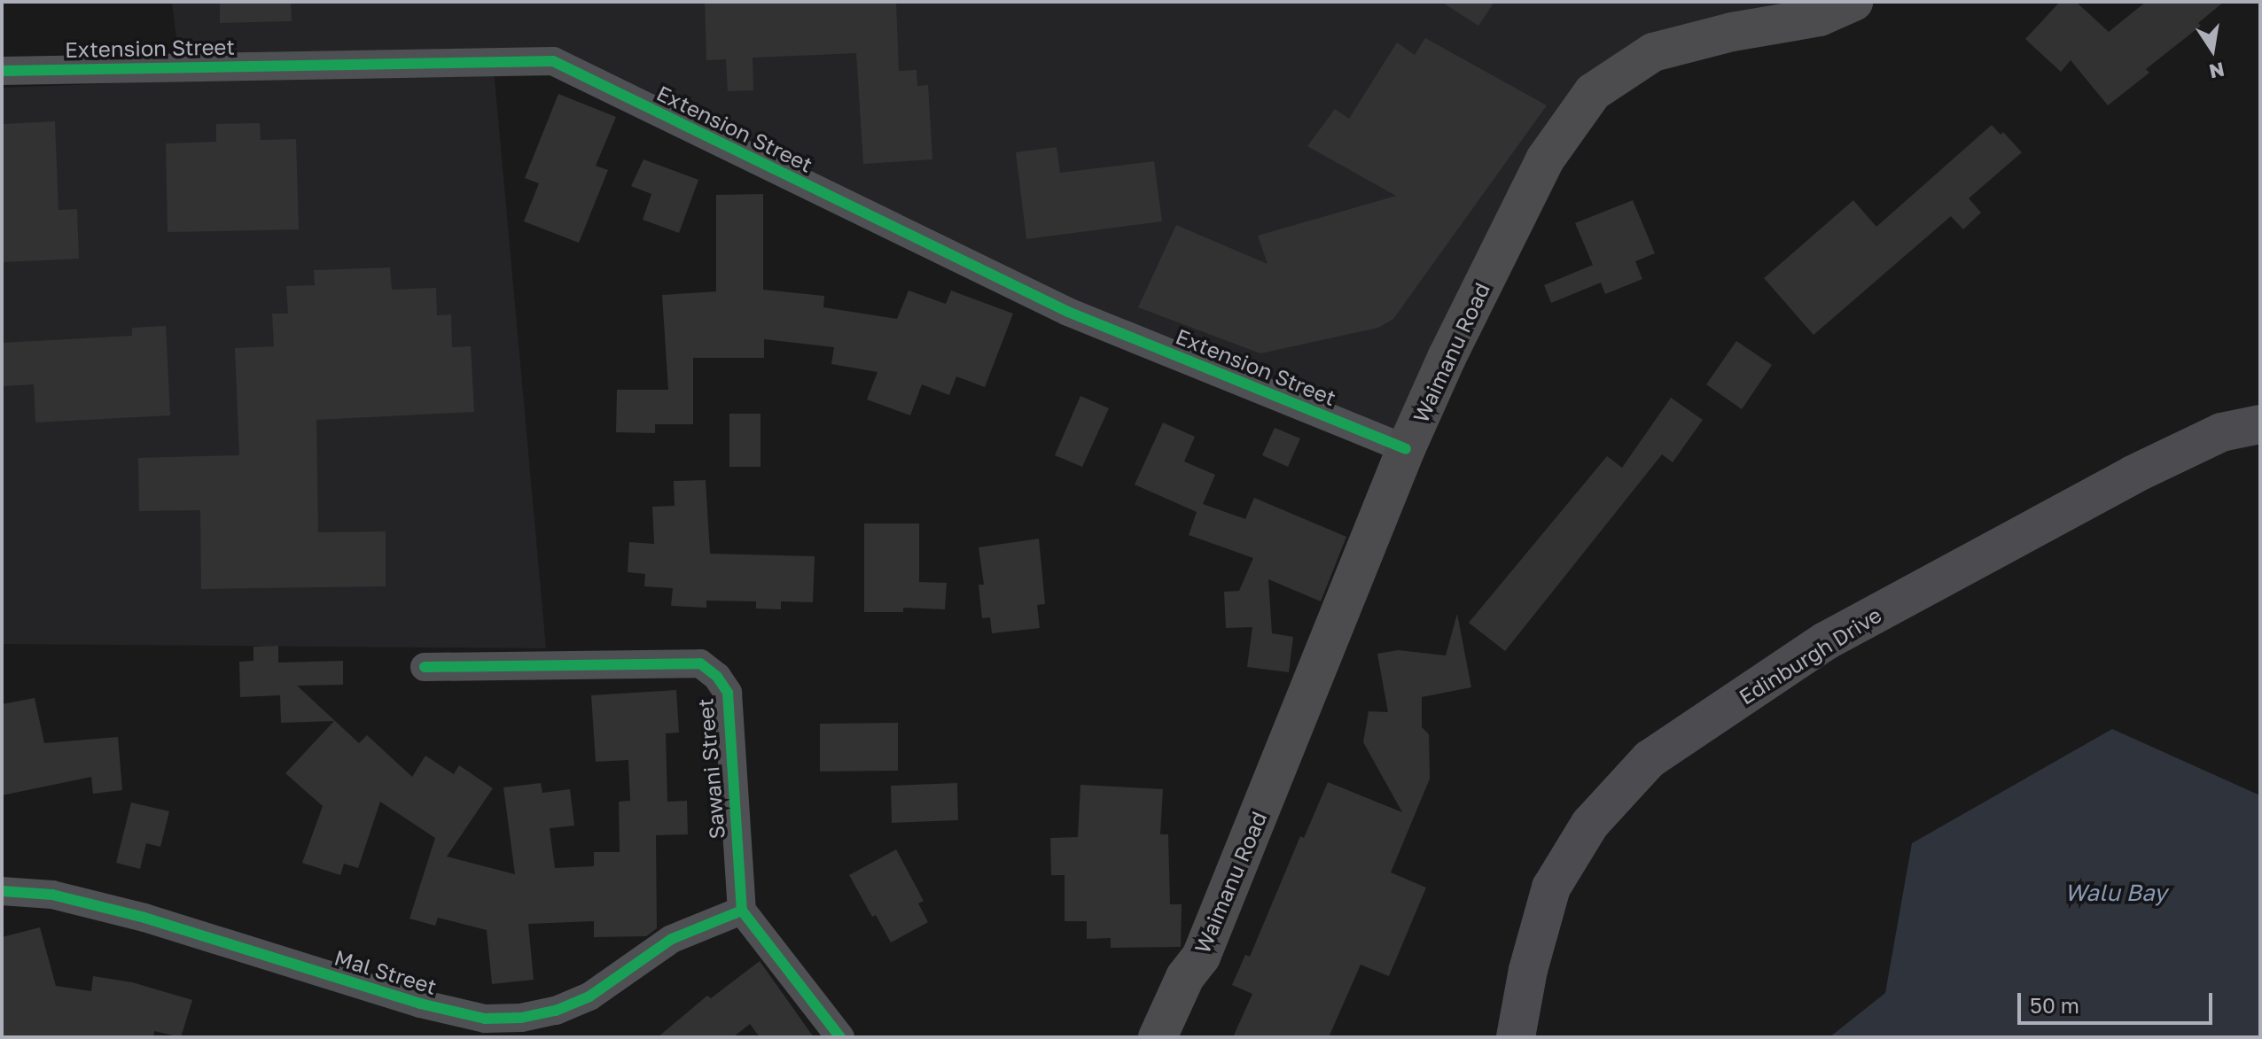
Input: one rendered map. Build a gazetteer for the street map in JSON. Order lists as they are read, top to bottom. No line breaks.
{"streets":{"highway":["Edinburgh Drive"],"main road":["Waimanu Road"],"street":["Extension Street","Sawani Street","Mal Street"]},"crossings":[["Extension Street","Waimanu Road"],["Sawani Street","Mal Street"]],"water":["Walu Bay"],"scale_bar":"50 m","north":"bottom"}
